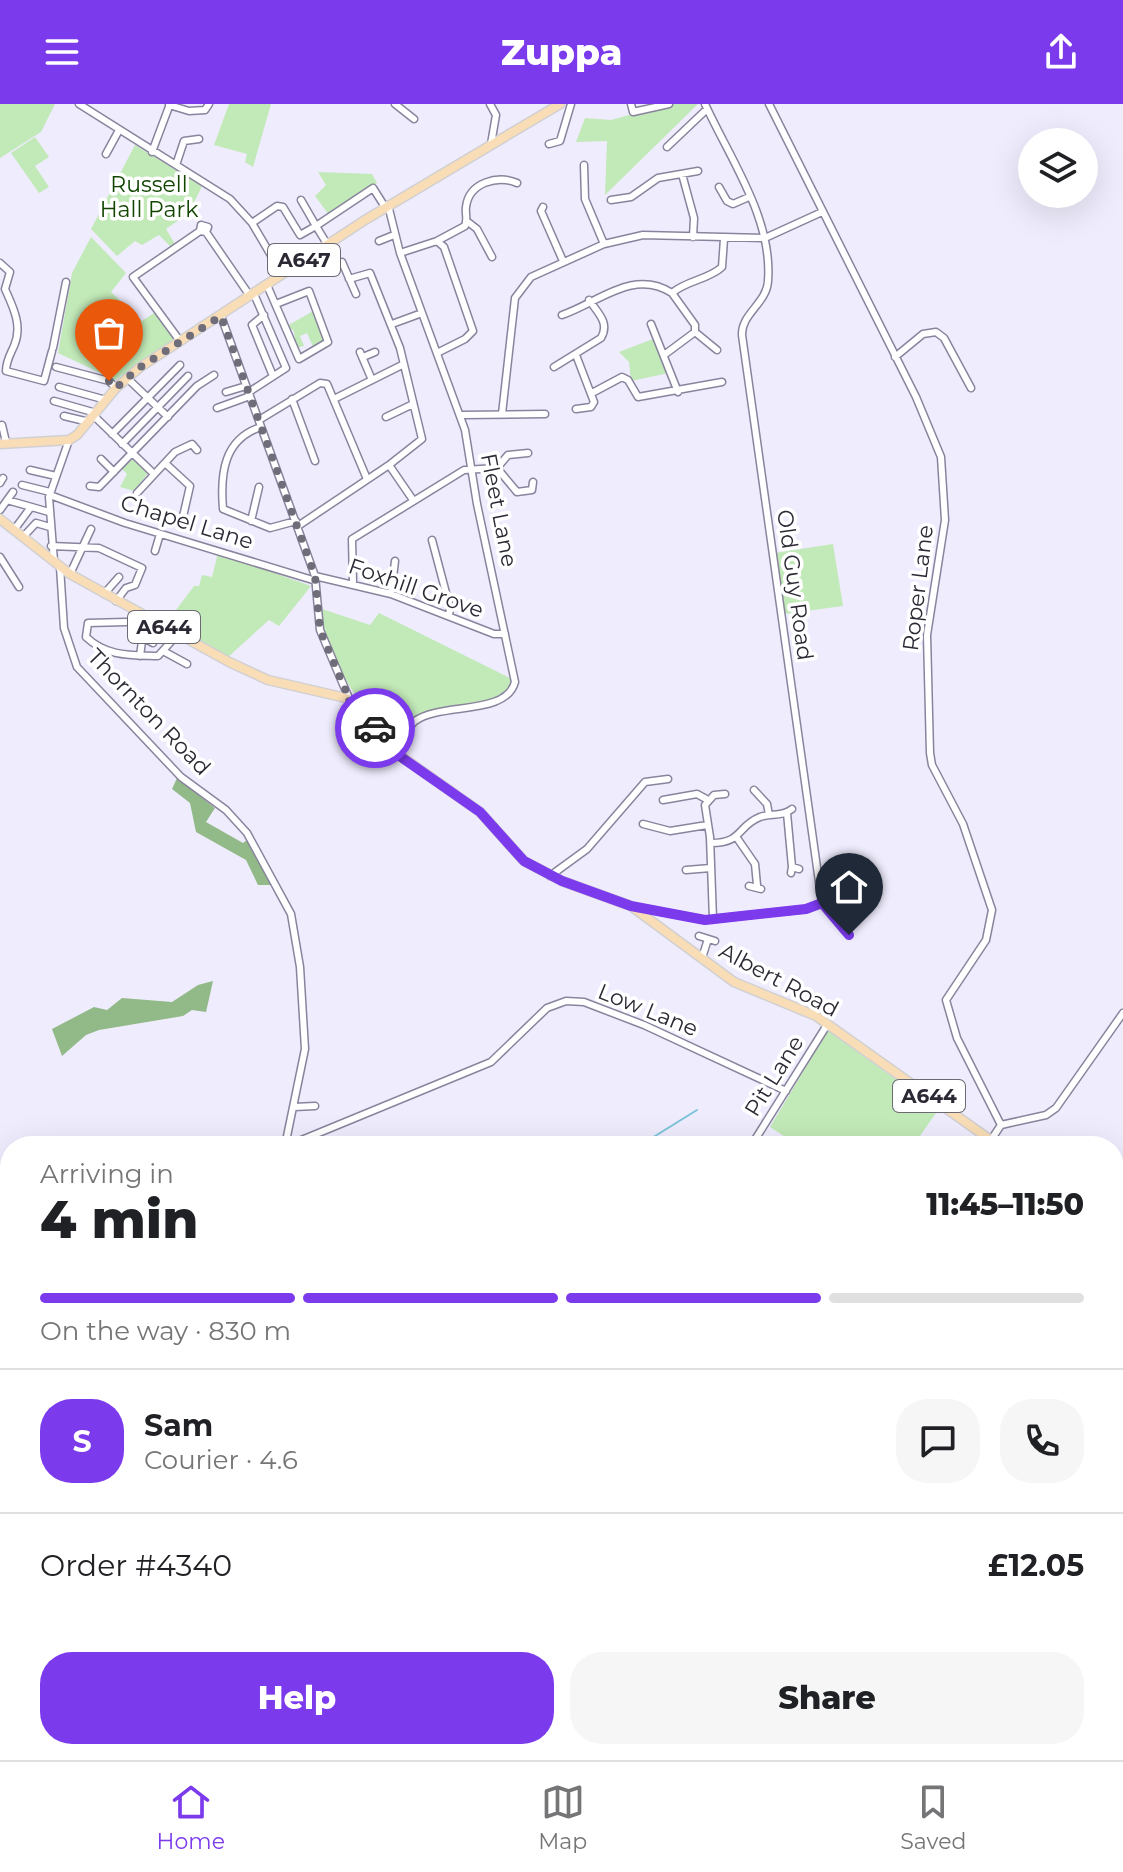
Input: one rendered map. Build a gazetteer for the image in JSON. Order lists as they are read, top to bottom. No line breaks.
{"streets":{"main road":["A647","A644","Albert Road"],"street":["Fleet Lane","Chapel Lane","Old Guy Road","Foxhill Grove","Roper Lane","Thornton Road","Low Lane","Pit Lane"]},"crossings":[["A647","Fleet Lane"],["A647","Thornton Road"],["Fleet Lane","Foxhill Grove"],["Fleet Lane","A644"],["Fleet Lane","Albert Road"],["Chapel Lane","Foxhill Grove"],["Chapel Lane","Thornton Road"],["A644","Thornton Road"],["A644","Albert Road"],["Albert Road","Pit Lane"],["Low Lane","Pit Lane"]],"parks":["Russell Hall Park"],"page":{"header":"Zuppa","heading":["4 min","Arriving in","11:45–11:50"],"panel":["Sam","Courier · 4.6","Order #4340","£12.05"],"bar":"On the way · 830 m","round":"S","buttons":["Help","Share"],"tabs":["Home","Map","Saved"]}}
